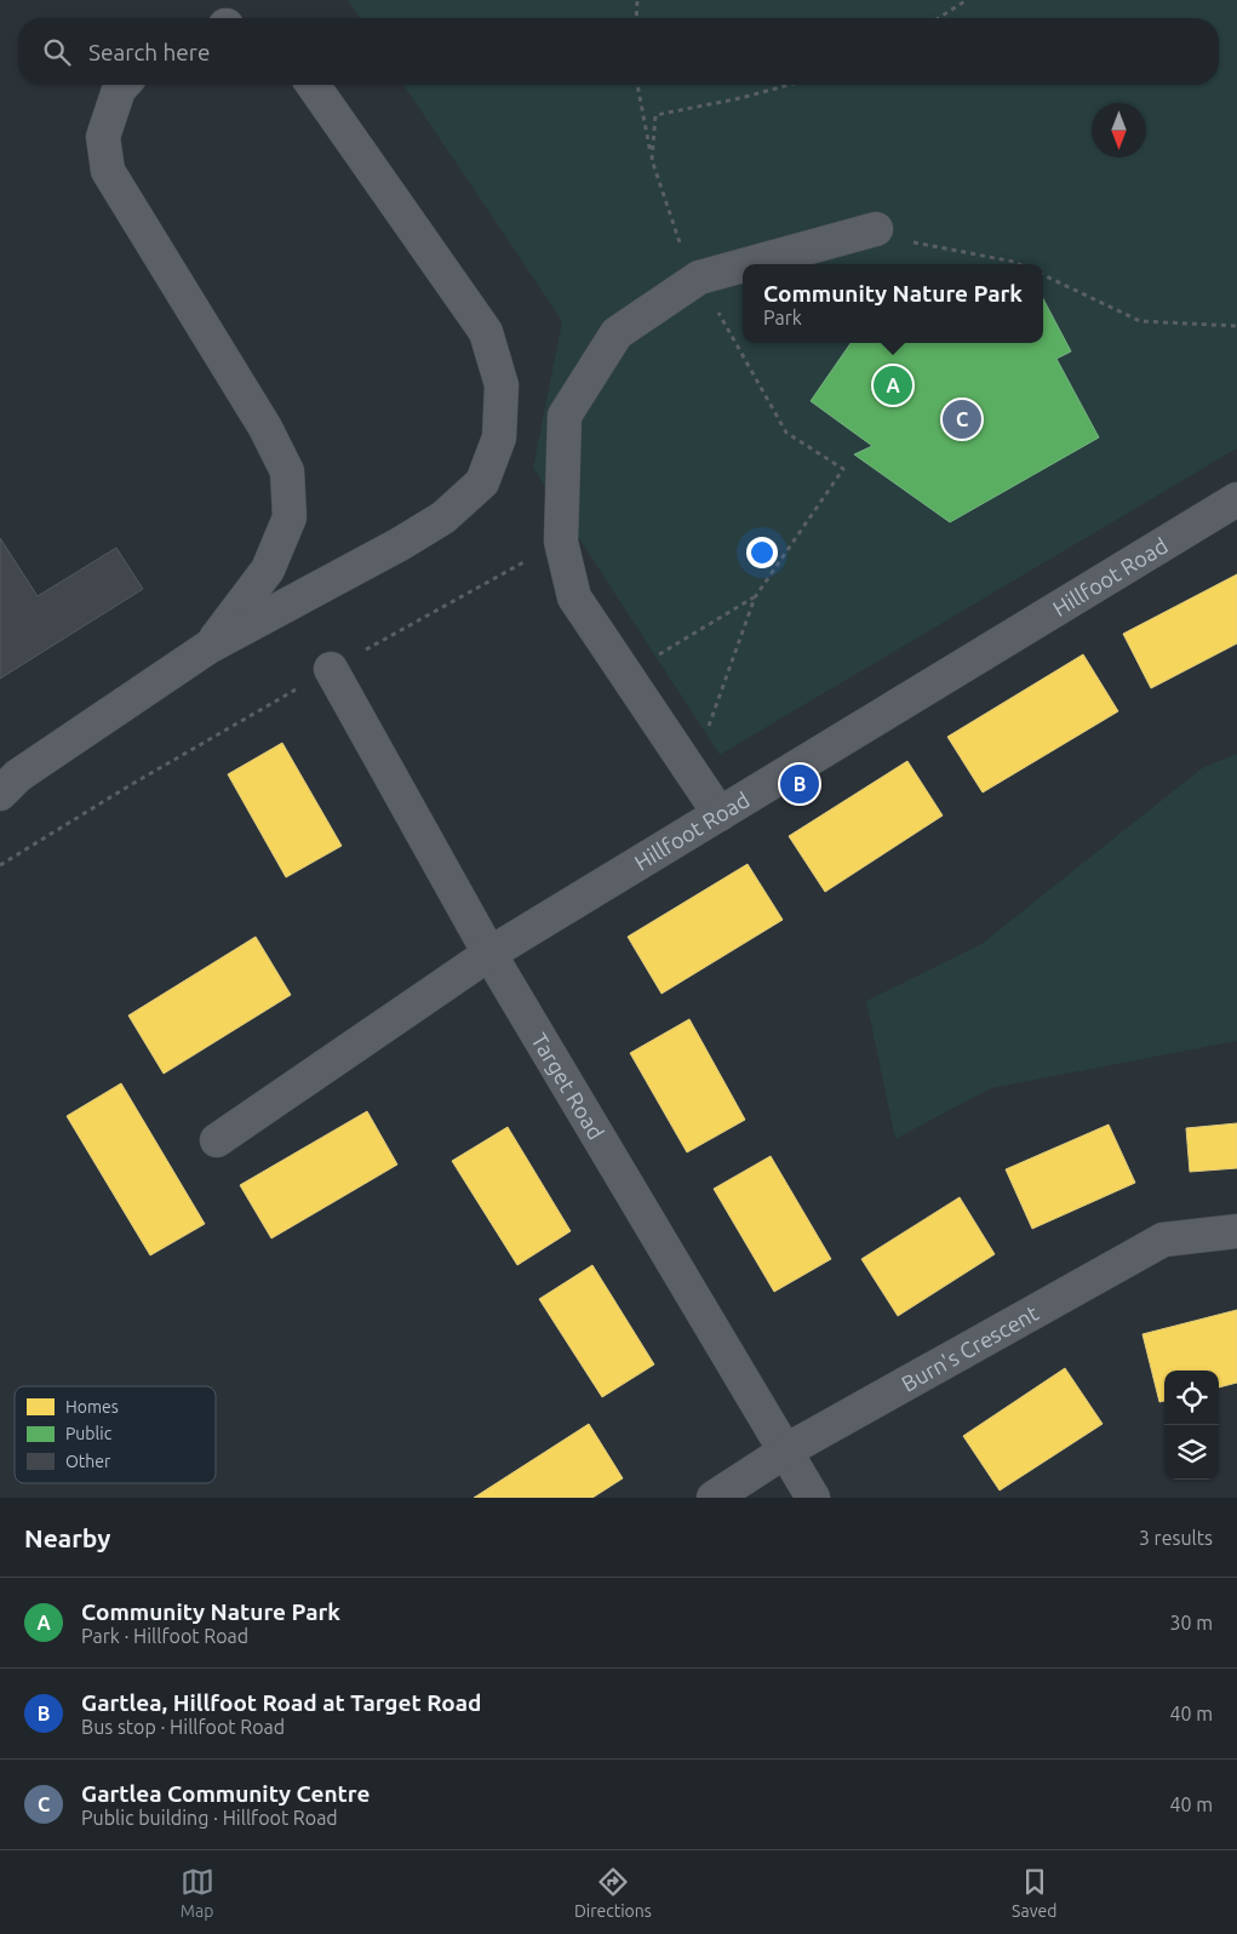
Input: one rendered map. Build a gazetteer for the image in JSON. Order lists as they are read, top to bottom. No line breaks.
{"streets":{"street":["Hillfoot Road","Target Road","Burn's Crescent"]},"crossings":[["Hillfoot Road","Target Road"],["Target Road","Burn's Crescent"]],"legend":["Homes","Public","Other"],"north":"bottom","page":{"search":"Search here","popup":["Community Nature Park","Park"],"pins":["A","C","B"],"heading":["Nearby","3 results"],"list":[{"mark":"A","name":"Community Nature Park","note":"Park · Hillfoot Road","value":"30 m"},{"mark":"B","name":"Gartlea, Hillfoot Road at Target Road","note":"Bus stop · Hillfoot Road","value":"40 m"},{"mark":"C","name":"Gartlea Community Centre","note":"Public building · Hillfoot Road","value":"40 m"}],"nav":["Map","Directions","Saved"]}}
